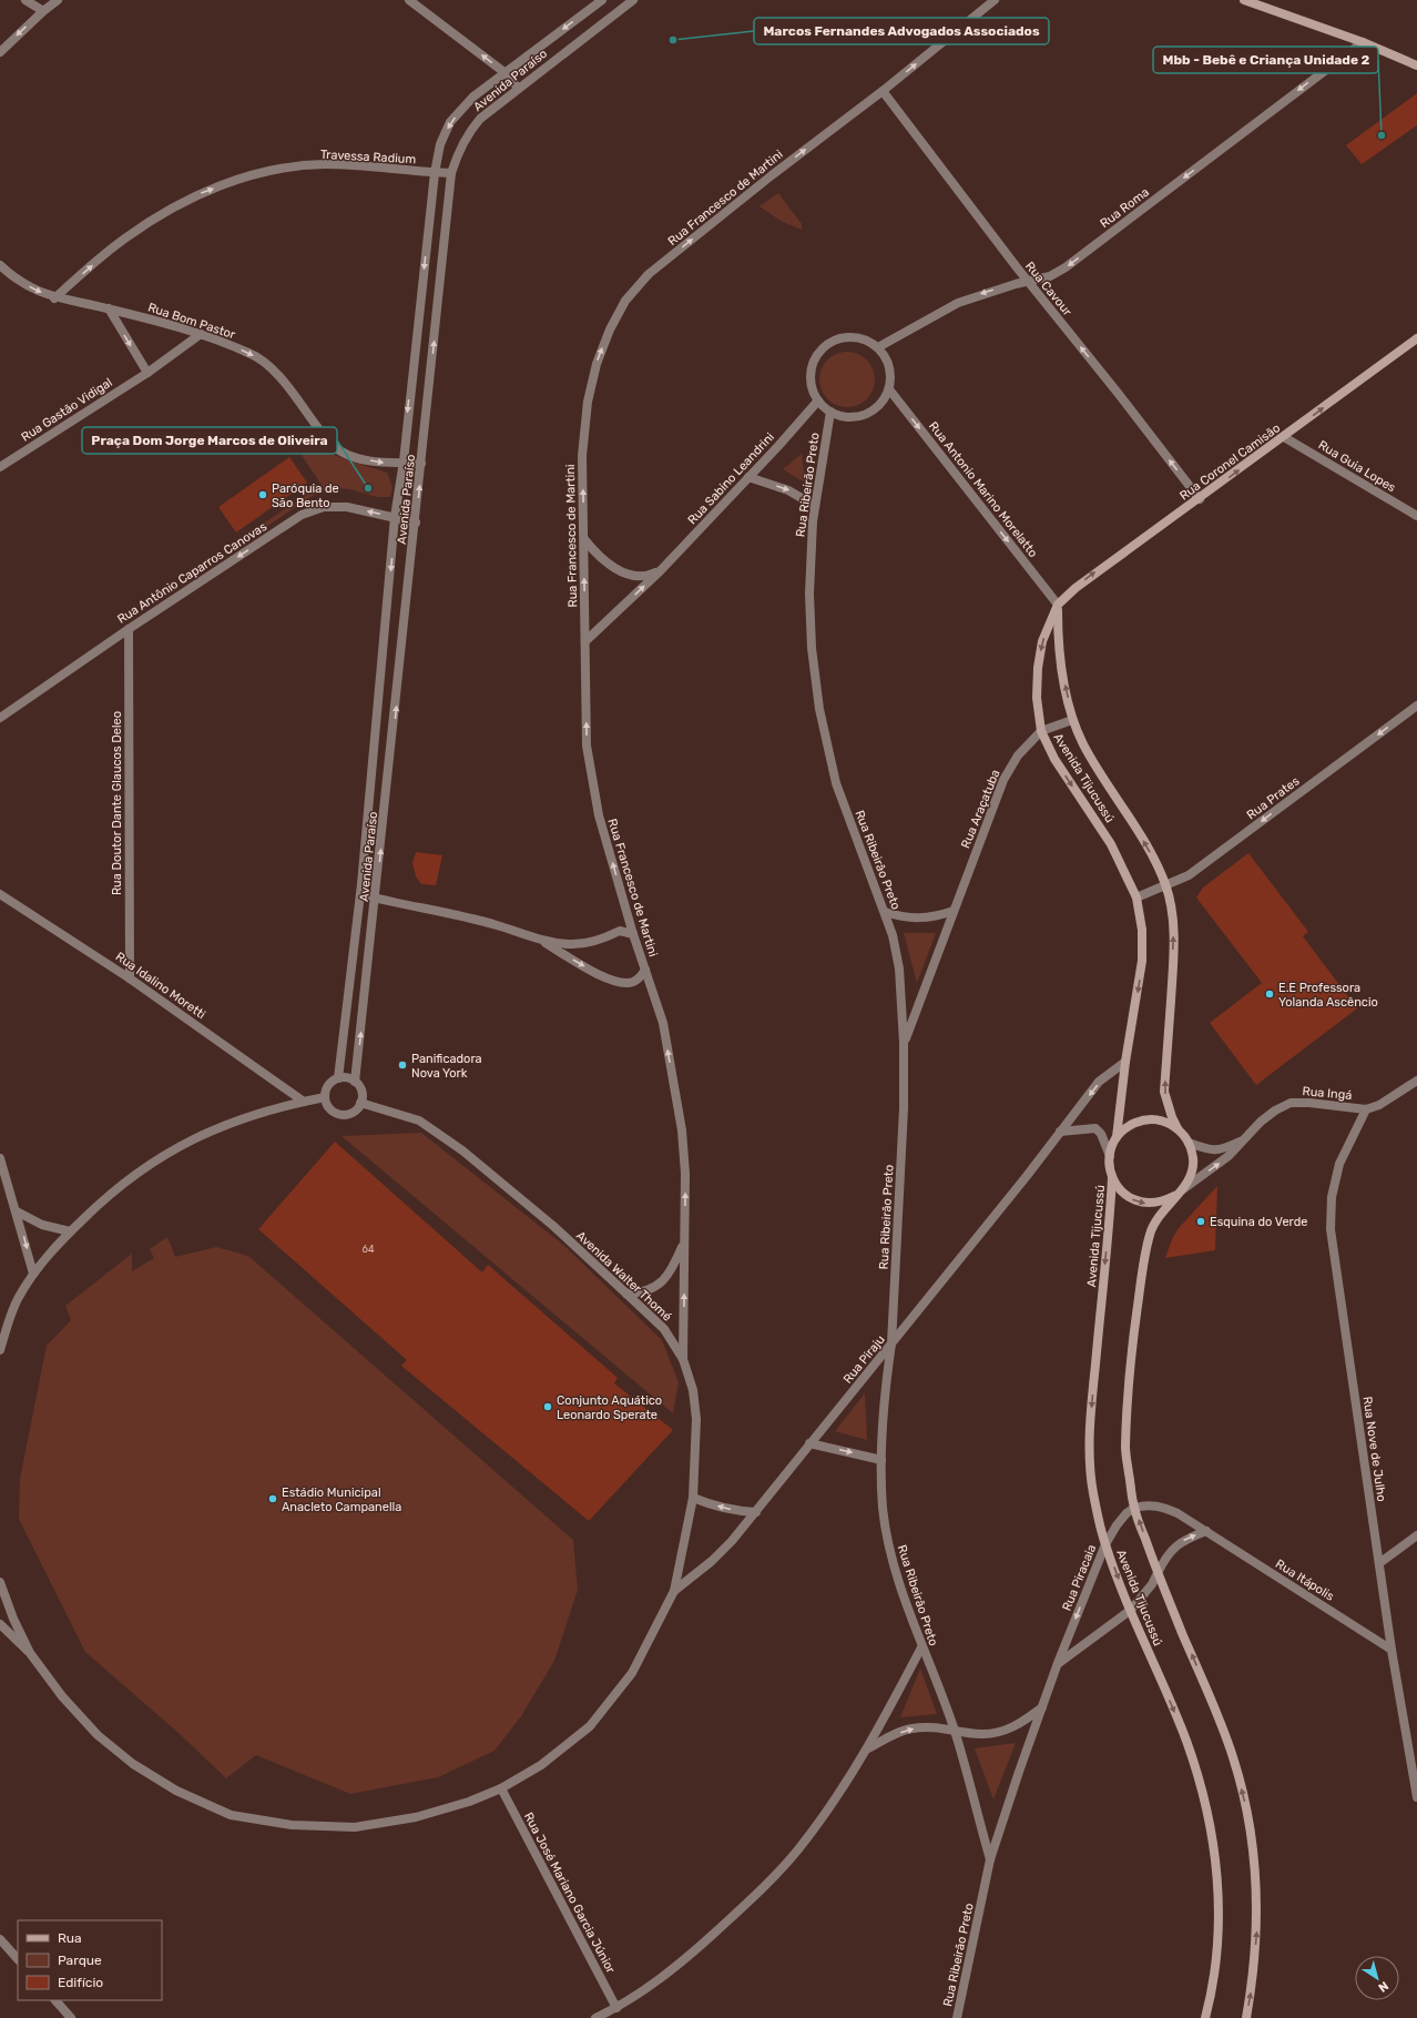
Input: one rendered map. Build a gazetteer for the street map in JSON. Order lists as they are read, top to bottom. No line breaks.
{"streets":{"main road":["Rua Coronel Camisão","Avenida Tijucussú"],"street":["Avenida Paraíso","Travessa Radium","Rua Francesco de Martini","Rua Roma","Rua Cavour","Rua Bom Pastor","Rua Gastão Vidigal","Rua Guia Lopes","Rua Sabino Leandrini","Rua Ribeirão Preto","Rua Antonio Marino Morelatto","Rua Antônio Caparros Canovas","Rua Prates","Rua Doutor Dante Glaucos Deleo","Rua Araçatuba","Rua Idalino Moretti","Rua Ingá","Avenida Walter Thomé","Rua Piraju","Rua Nove de Julho","Rua Piracaia","Rua Itápolis","Rua José Mariano Garcia Júnior"]},"crossings":[["Avenida Paraíso","Travessa Radium"],["Avenida Paraíso","Rua Bom Pastor"],["Avenida Paraíso","Rua Antônio Caparros Canovas"],["Avenida Paraíso","Avenida Walter Thomé"],["Travessa Radium","Rua Bom Pastor"],["Rua Francesco de Martini","Rua Cavour"],["Rua Francesco de Martini","Rua Sabino Leandrini"],["Rua Francesco de Martini","Avenida Walter Thomé"],["Rua Roma","Rua Cavour"],["Rua Roma","Rua Sabino Leandrini"],["Rua Roma","Rua Ribeirão Preto"],["Rua Roma","Rua Antonio Marino Morelatto"],["Rua Cavour","Rua Coronel Camisão"],["Rua Bom Pastor","Rua Gastão Vidigal"],["Rua Coronel Camisão","Rua Guia Lopes"],["Rua Coronel Camisão","Rua Antonio Marino Morelatto"],["Rua Coronel Camisão","Avenida Tijucussú"],["Rua Sabino Leandrini","Rua Ribeirão Preto"],["Rua Sabino Leandrini","Rua Antonio Marino Morelatto"],["Rua Ribeirão Preto","Rua Antonio Marino Morelatto"],["Rua Ribeirão Preto","Rua Araçatuba"],["Rua Ribeirão Preto","Rua Piraju"],["Rua Ribeirão Preto","Rua Piracaia"],["Rua Antonio Marino Morelatto","Avenida Tijucussú"],["Rua Antônio Caparros Canovas","Rua Doutor Dante Glaucos Deleo"],["Avenida Tijucussú","Rua Prates"],["Avenida Tijucussú","Rua Araçatuba"],["Avenida Tijucussú","Rua Ingá"],["Avenida Tijucussú","Rua Piraju"],["Avenida Tijucussú","Rua Piracaia"],["Avenida Tijucussú","Rua Itápolis"],["Rua Doutor Dante Glaucos Deleo","Rua Idalino Moretti"],["Rua Ingá","Rua Nove de Julho"],["Avenida Walter Thomé","Rua Piraju"],["Avenida Walter Thomé","Rua José Mariano Garcia Júnior"],["Rua Nove de Julho","Rua Itápolis"],["Rua Piracaia","Rua Itápolis"]],"one_way":["Travessa Radium","Rua Francesco de Martini","Rua Roma","Rua Cavour","Rua Bom Pastor","Rua Coronel Camisão","Rua Antonio Marino Morelatto","Rua Antônio Caparros Canovas","Rua Prates"],"places":["Marcos Fernandes Advogados Associados","Mbb - Bebê e Criança Unidade 2","Praça Dom Jorge Marcos de Oliveira","Paróquia de São Bento","E.E Professora Yolanda Ascêncio","Panificadora Nova York","Esquina do Verde","Conjunto Aquático Leonardo Sperate","Estádio Municipal Anacleto Campanella"],"house_numbers":["64"],"legend":["Rua","Parque","Edifício"],"north":"bottom right"}
